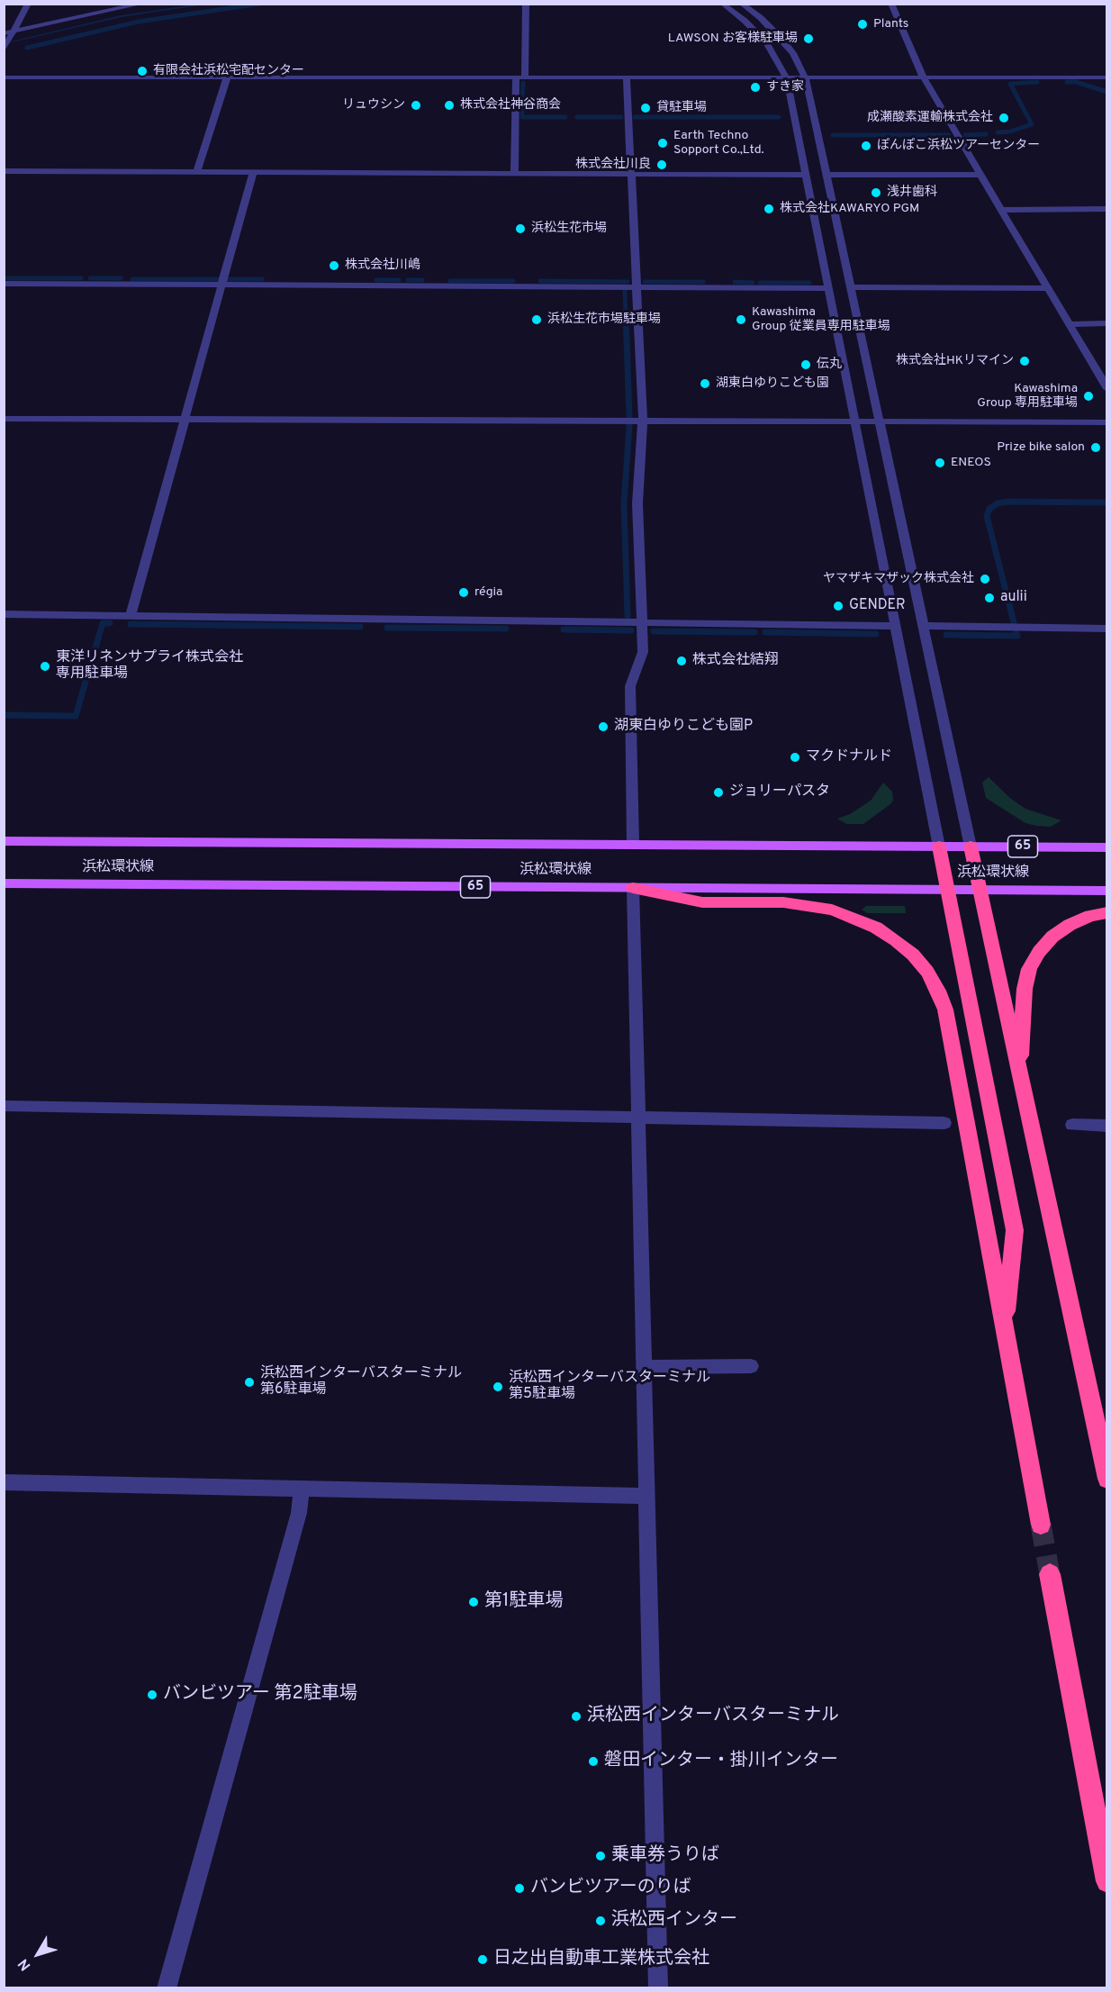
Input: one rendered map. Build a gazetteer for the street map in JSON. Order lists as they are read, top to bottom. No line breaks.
{"streets":{"main road":["65","浜松環状線"]},"places":["Plants","LAWSON お客様駐車場","有限会社浜松宅配センター","すき家","リュウシン","株式会社神谷商会","貸駐車場","成瀬酸素運輸株式会社","Earth Techno Sopport Co.,Ltd.","ぽんぽこ浜松ツアーセンター","株式会社川良","浅井歯科","株式会社KAWARYO PGM","浜松生花市場","株式会社川嶋","浜松生花市場駐車場","Kawashima Group 従業員専用駐車場","株式会社HKリマイン","伝丸","湖東白ゆりこども園","Kawashima Group 専用駐車場","Prize bike salon","ENEOS","ヤマザキマザック株式会社","régia","aulii","GENDER","株式会社結翔","東洋リネンサプライ株式会社 専用駐車場","湖東白ゆりこども園P","マクドナルド","ジョリーパスタ","浜松西インターバスターミナル 第6駐車場","浜松西インターバスターミナル 第5駐車場","第1駐車場","バンビツアー 第2駐車場","浜松西インターバスターミナル","磐田インター・掛川インター","乗車券うりば","バンビツアーのりば","浜松西インター","日之出自動車工業株式会社"],"north":"bottom left"}
